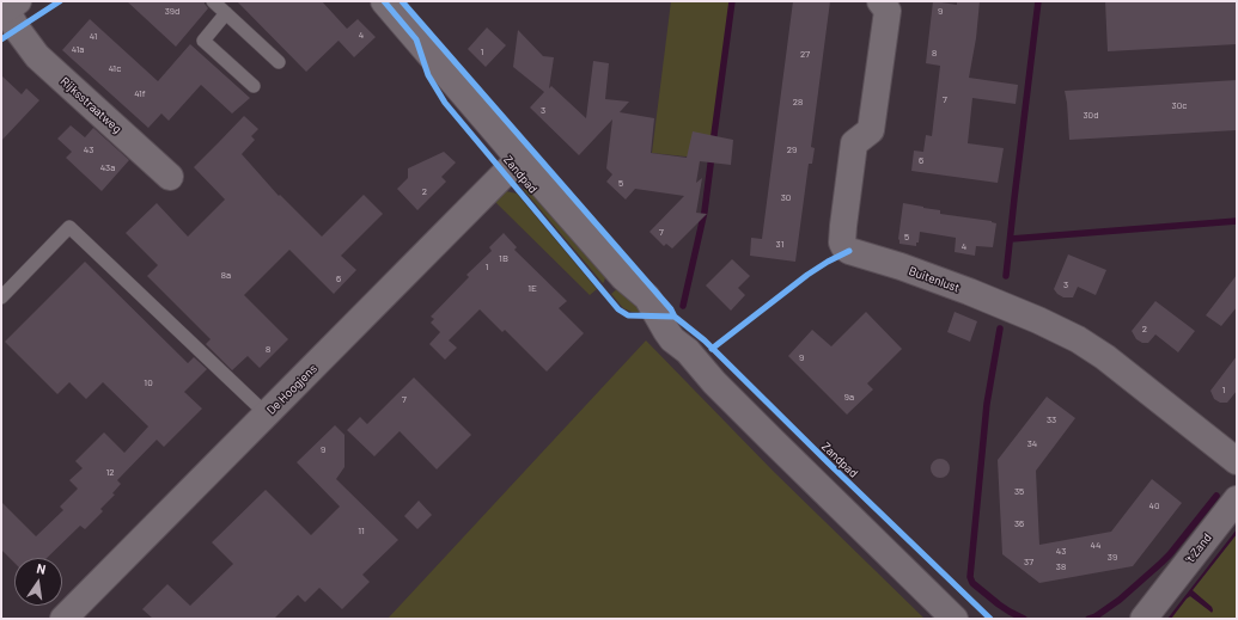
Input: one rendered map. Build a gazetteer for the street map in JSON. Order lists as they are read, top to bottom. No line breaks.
{"streets":{"street":["Rijksstraatweg","Zandpad","Buitenlust","De Hoogjens","'t Zand"]},"crossings":[["Zandpad","De Hoogjens"]],"house_numbers":["39d","9","4","41","41a","1","8","27","41c","41f","7","28","30c","3","30d","43","29","6","43a","5","2","30","7","5","31","4","1B","1","8a","6","3","1E","2","8","9","10","1","9a","7","33","34","9","12","35","40","36","11","44","43","39","37","38"],"north":"top"}
